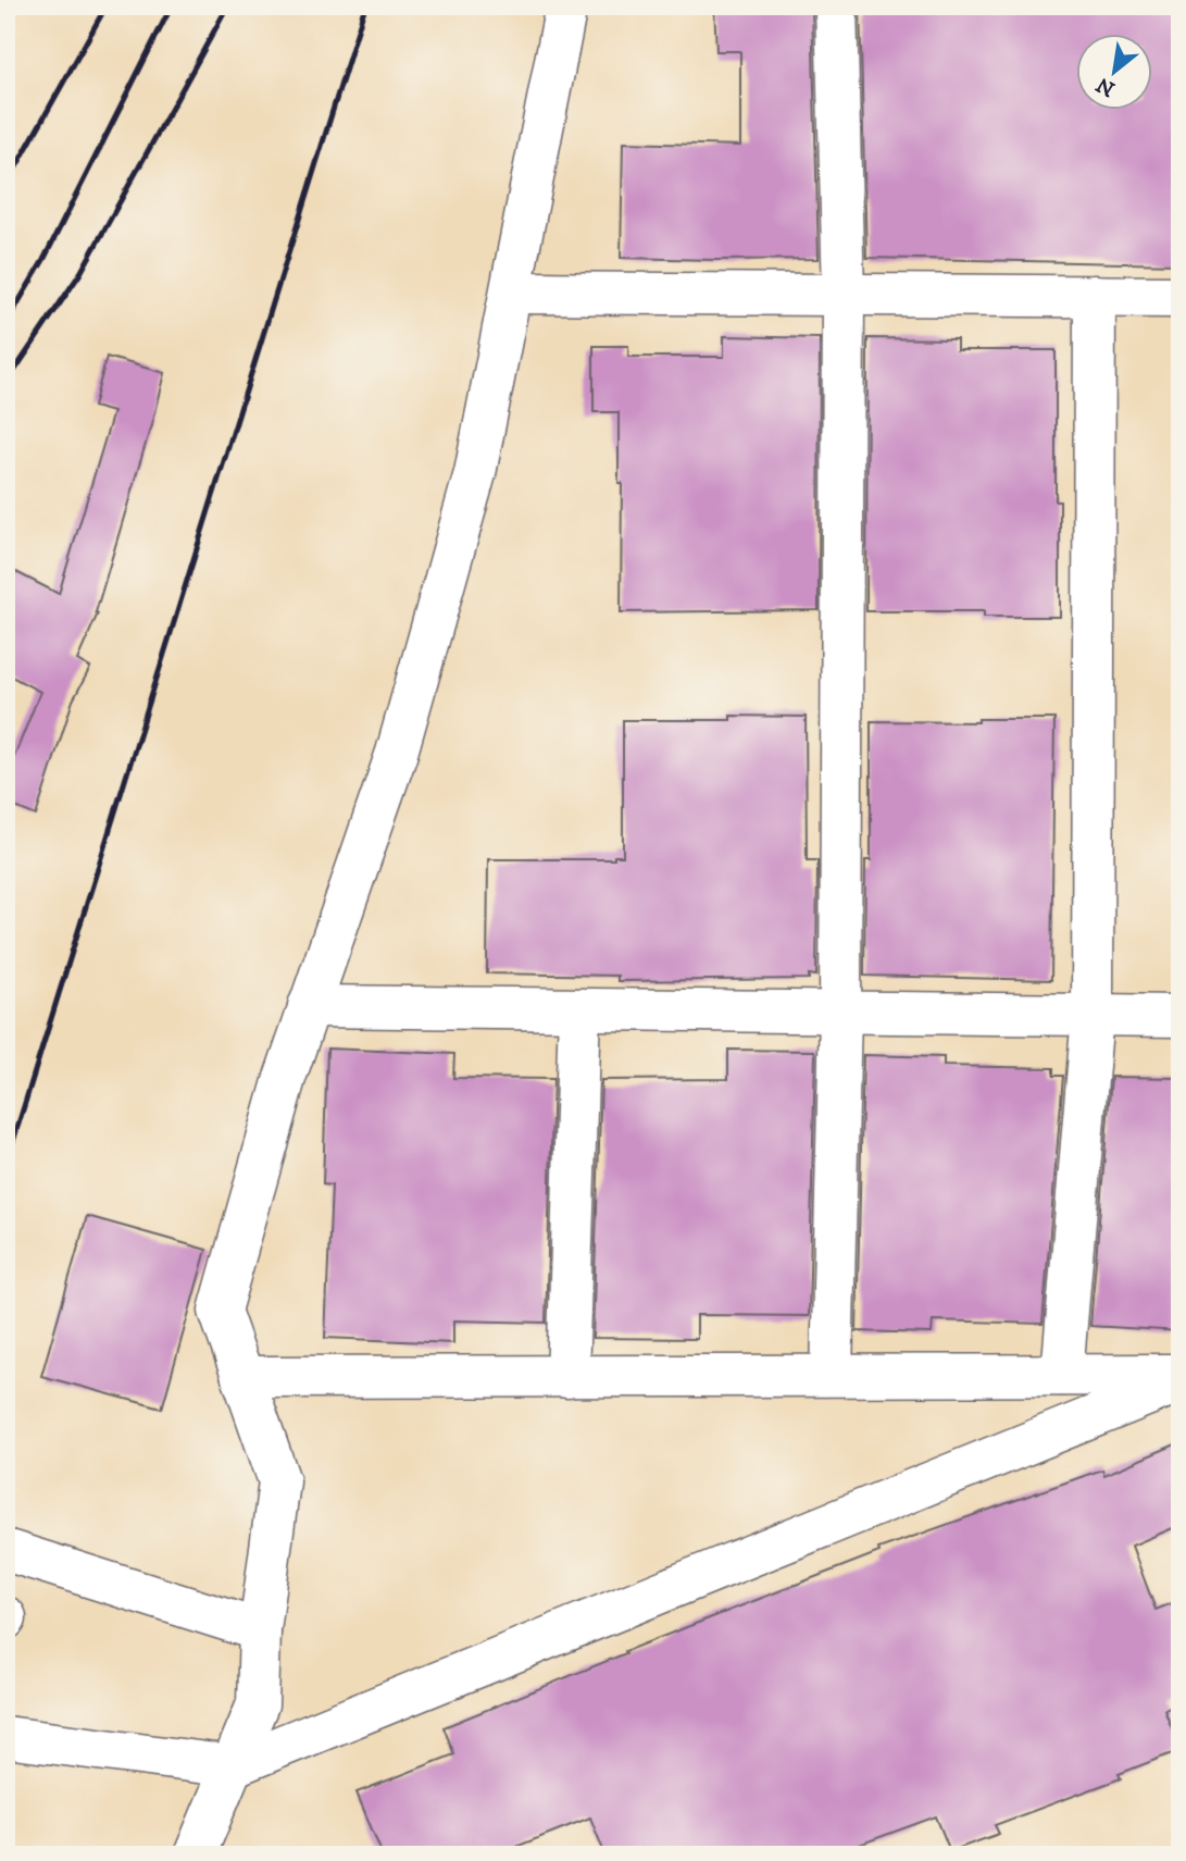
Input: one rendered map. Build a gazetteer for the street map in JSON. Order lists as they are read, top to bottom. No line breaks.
{"north":"bottom left"}
